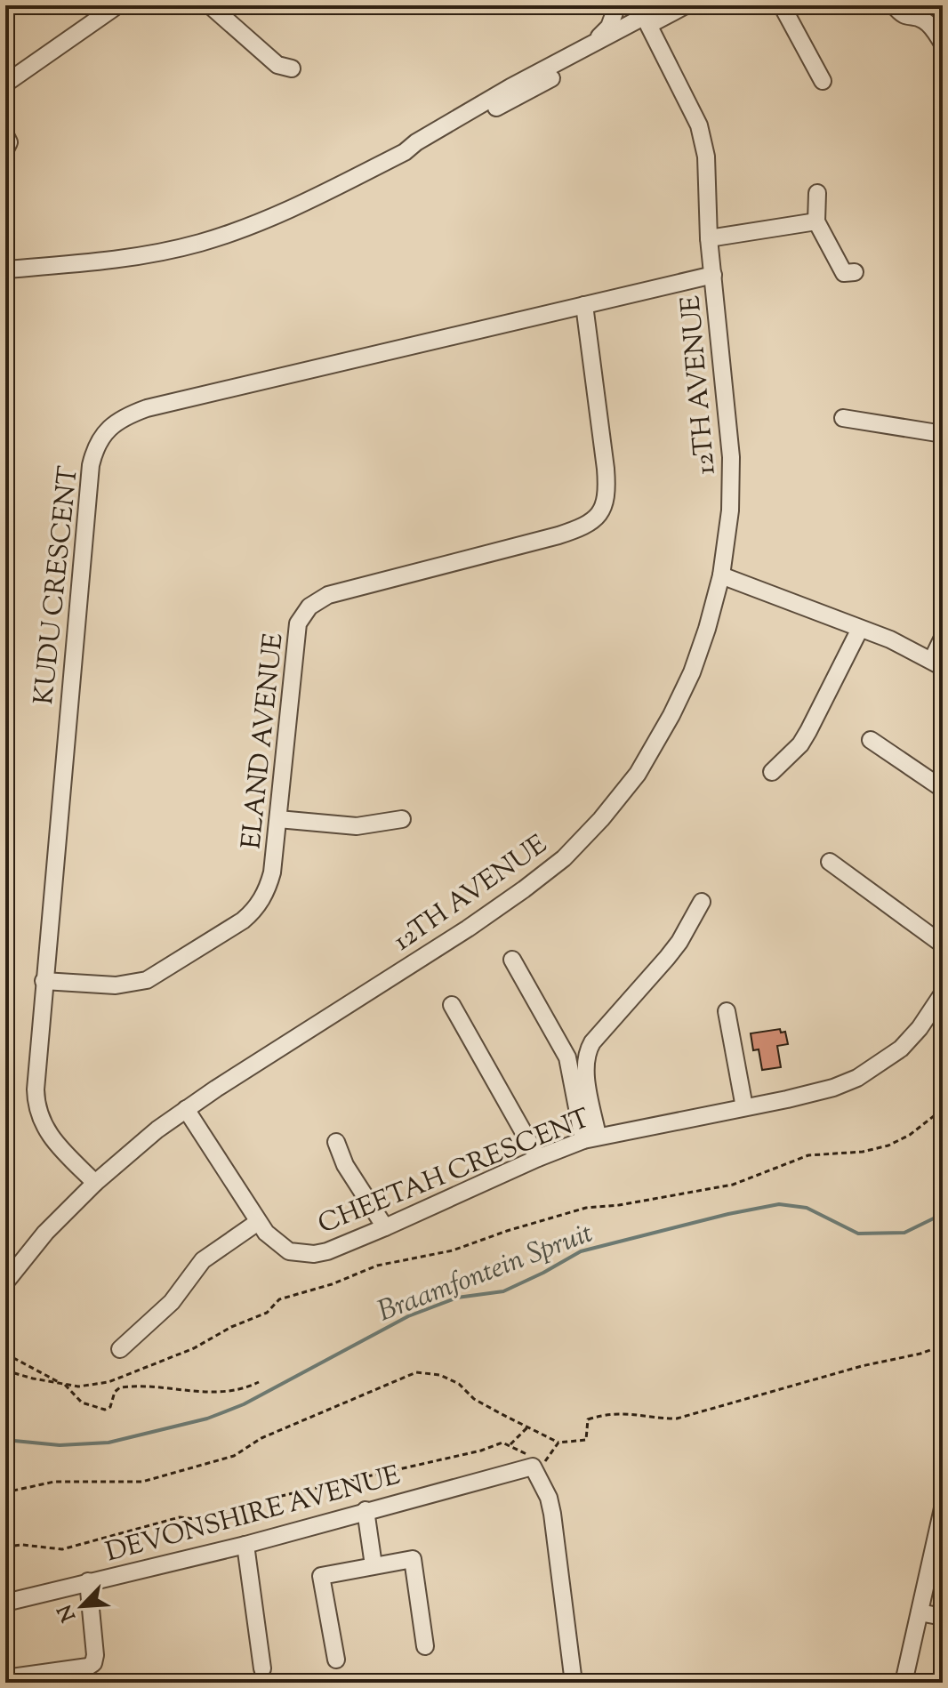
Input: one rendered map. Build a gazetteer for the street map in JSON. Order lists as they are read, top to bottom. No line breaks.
{"streets":{"street":["12TH AVENUE","KUDU CRESCENT","ELAND AVENUE","CHEETAH CRESCENT","DEVONSHIRE AVENUE"]},"crossings":[["12TH AVENUE","KUDU CRESCENT"],["12TH AVENUE","CHEETAH CRESCENT"],["KUDU CRESCENT","ELAND AVENUE"]],"water":["Braamfontein Spruit"],"north":"bottom left"}
